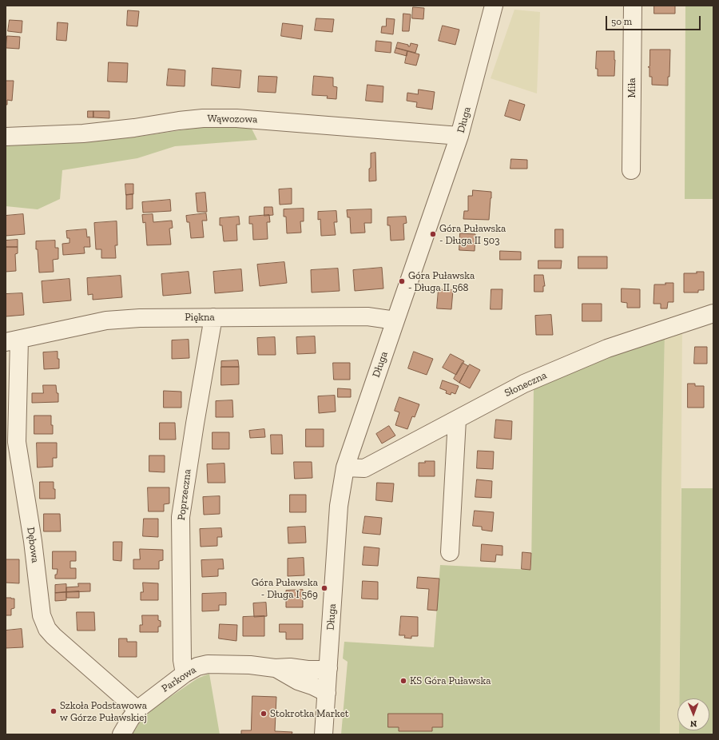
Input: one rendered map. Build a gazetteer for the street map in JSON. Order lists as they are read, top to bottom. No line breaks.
{"streets":{"street":["Miła","Wąwozowa","Długa","Piękna","Słoneczna","Poprzeczna","Dębowa","Parkowa"]},"crossings":[["Wąwozowa","Długa"],["Długa","Piękna"],["Długa","Słoneczna"],["Długa","Parkowa"],["Piękna","Poprzeczna"],["Piękna","Dębowa"],["Poprzeczna","Parkowa"],["Dębowa","Parkowa"]],"places":["Góra Puławska - Długa II 503","Góra Puławska - Długa II 568","Góra Puławska - Długa I 569","KS Góra Puławska","Szkoła Podstawowa w Górze Puławskiej","Stokrotka Market"],"scale_bar":"50 m","north":"bottom"}
